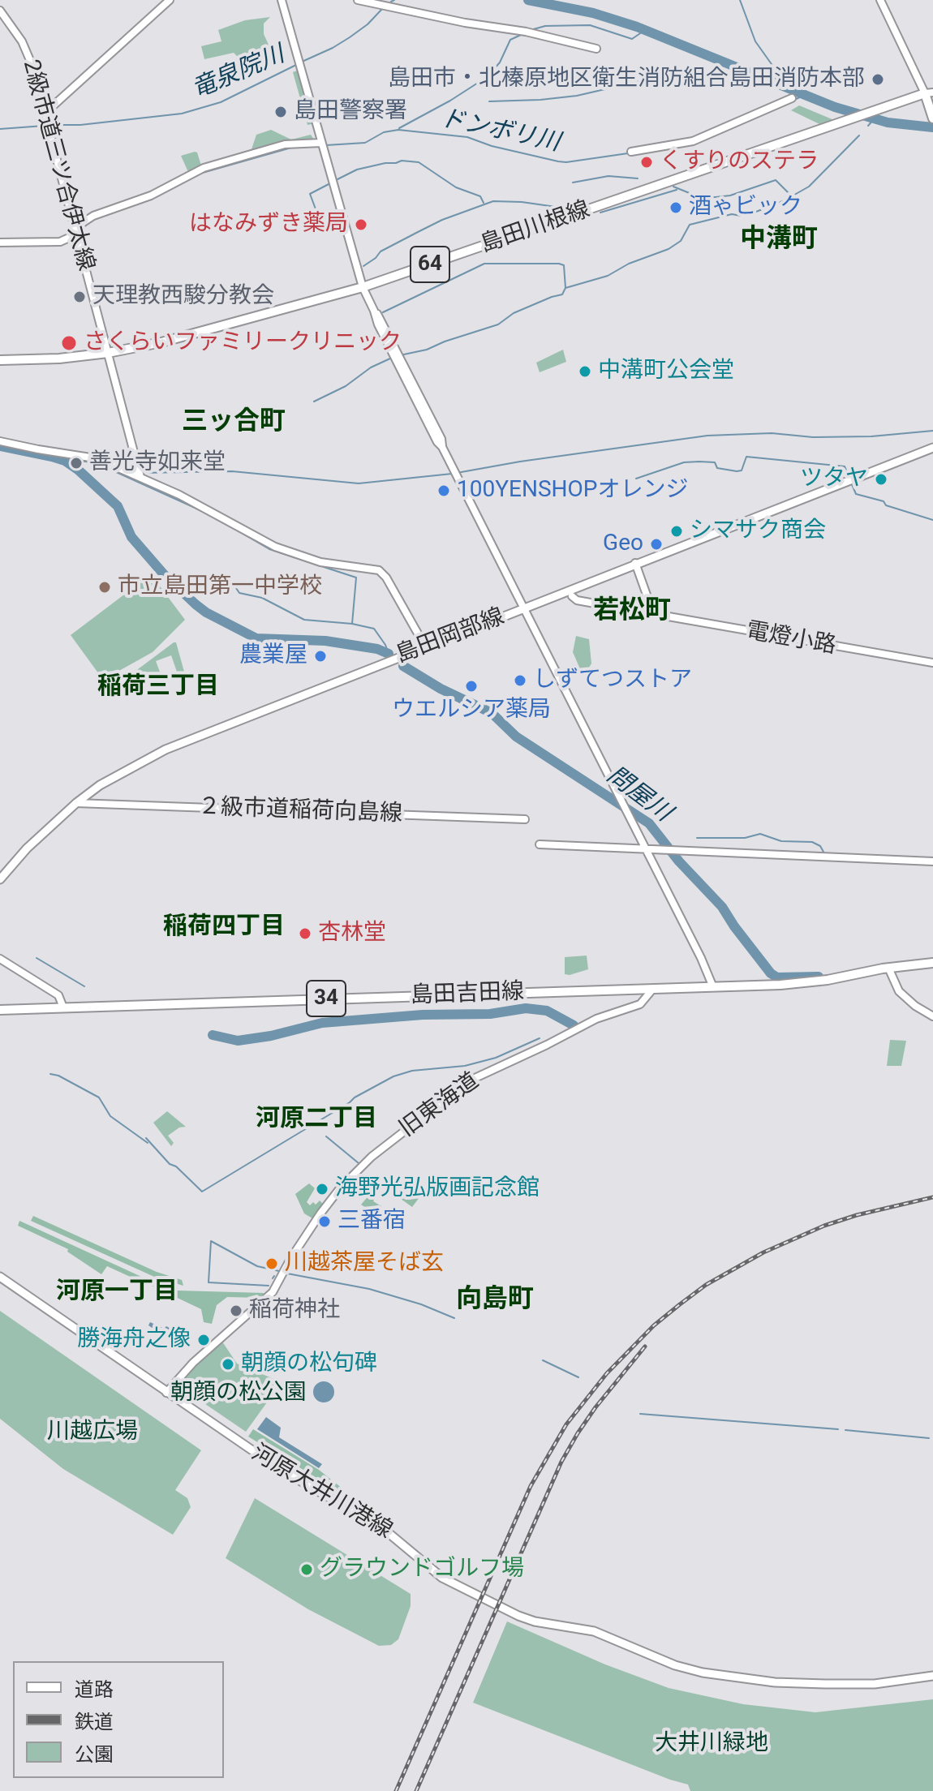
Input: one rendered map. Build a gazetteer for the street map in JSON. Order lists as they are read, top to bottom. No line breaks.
{"streets":{"main road":["島田川根線","64","島田岡部線","島田吉田線","34","河原大井川港線"],"street":["2級市道三ツ合伊太線","電燈小路","２級市道稲荷向島線","旧東海道"]},"crossings":[["2級市道三ツ合伊太線","島田川根線"],["島田岡部線","２級市道稲荷向島線"],["島田吉田線","旧東海道"],["旧東海道","河原大井川港線"]],"districts":["中溝町","三ッ合町","若松町","稲荷三丁目","稲荷四丁目","河原二丁目","河原一丁目","向島町"],"water":["竜泉院川","ドンボリ川","問屋川"],"parks":["朝顔の松公園","川越広場","大井川緑地"],"places":["島田市・北榛原地区衛生消防組合島田消防本部","島田警察署","くすりのステラ","酒ゃビック","はなみずき薬局","天理教西駿分教会","さくらいファミリークリニック","中溝町公会堂","善光寺如来堂","ツタヤ","100YENSHOPオレンジ","シマサク商会","Geo","市立島田第一中学校","農業屋","しずてつストア","ウエルシア薬局","杏林堂","海野光弘版画記念館","三番宿","川越茶屋そば玄","稲荷神社","勝海舟之像","朝顔の松句碑","グラウンドゴルフ場"],"legend":["道路","鉄道","公園"]}
